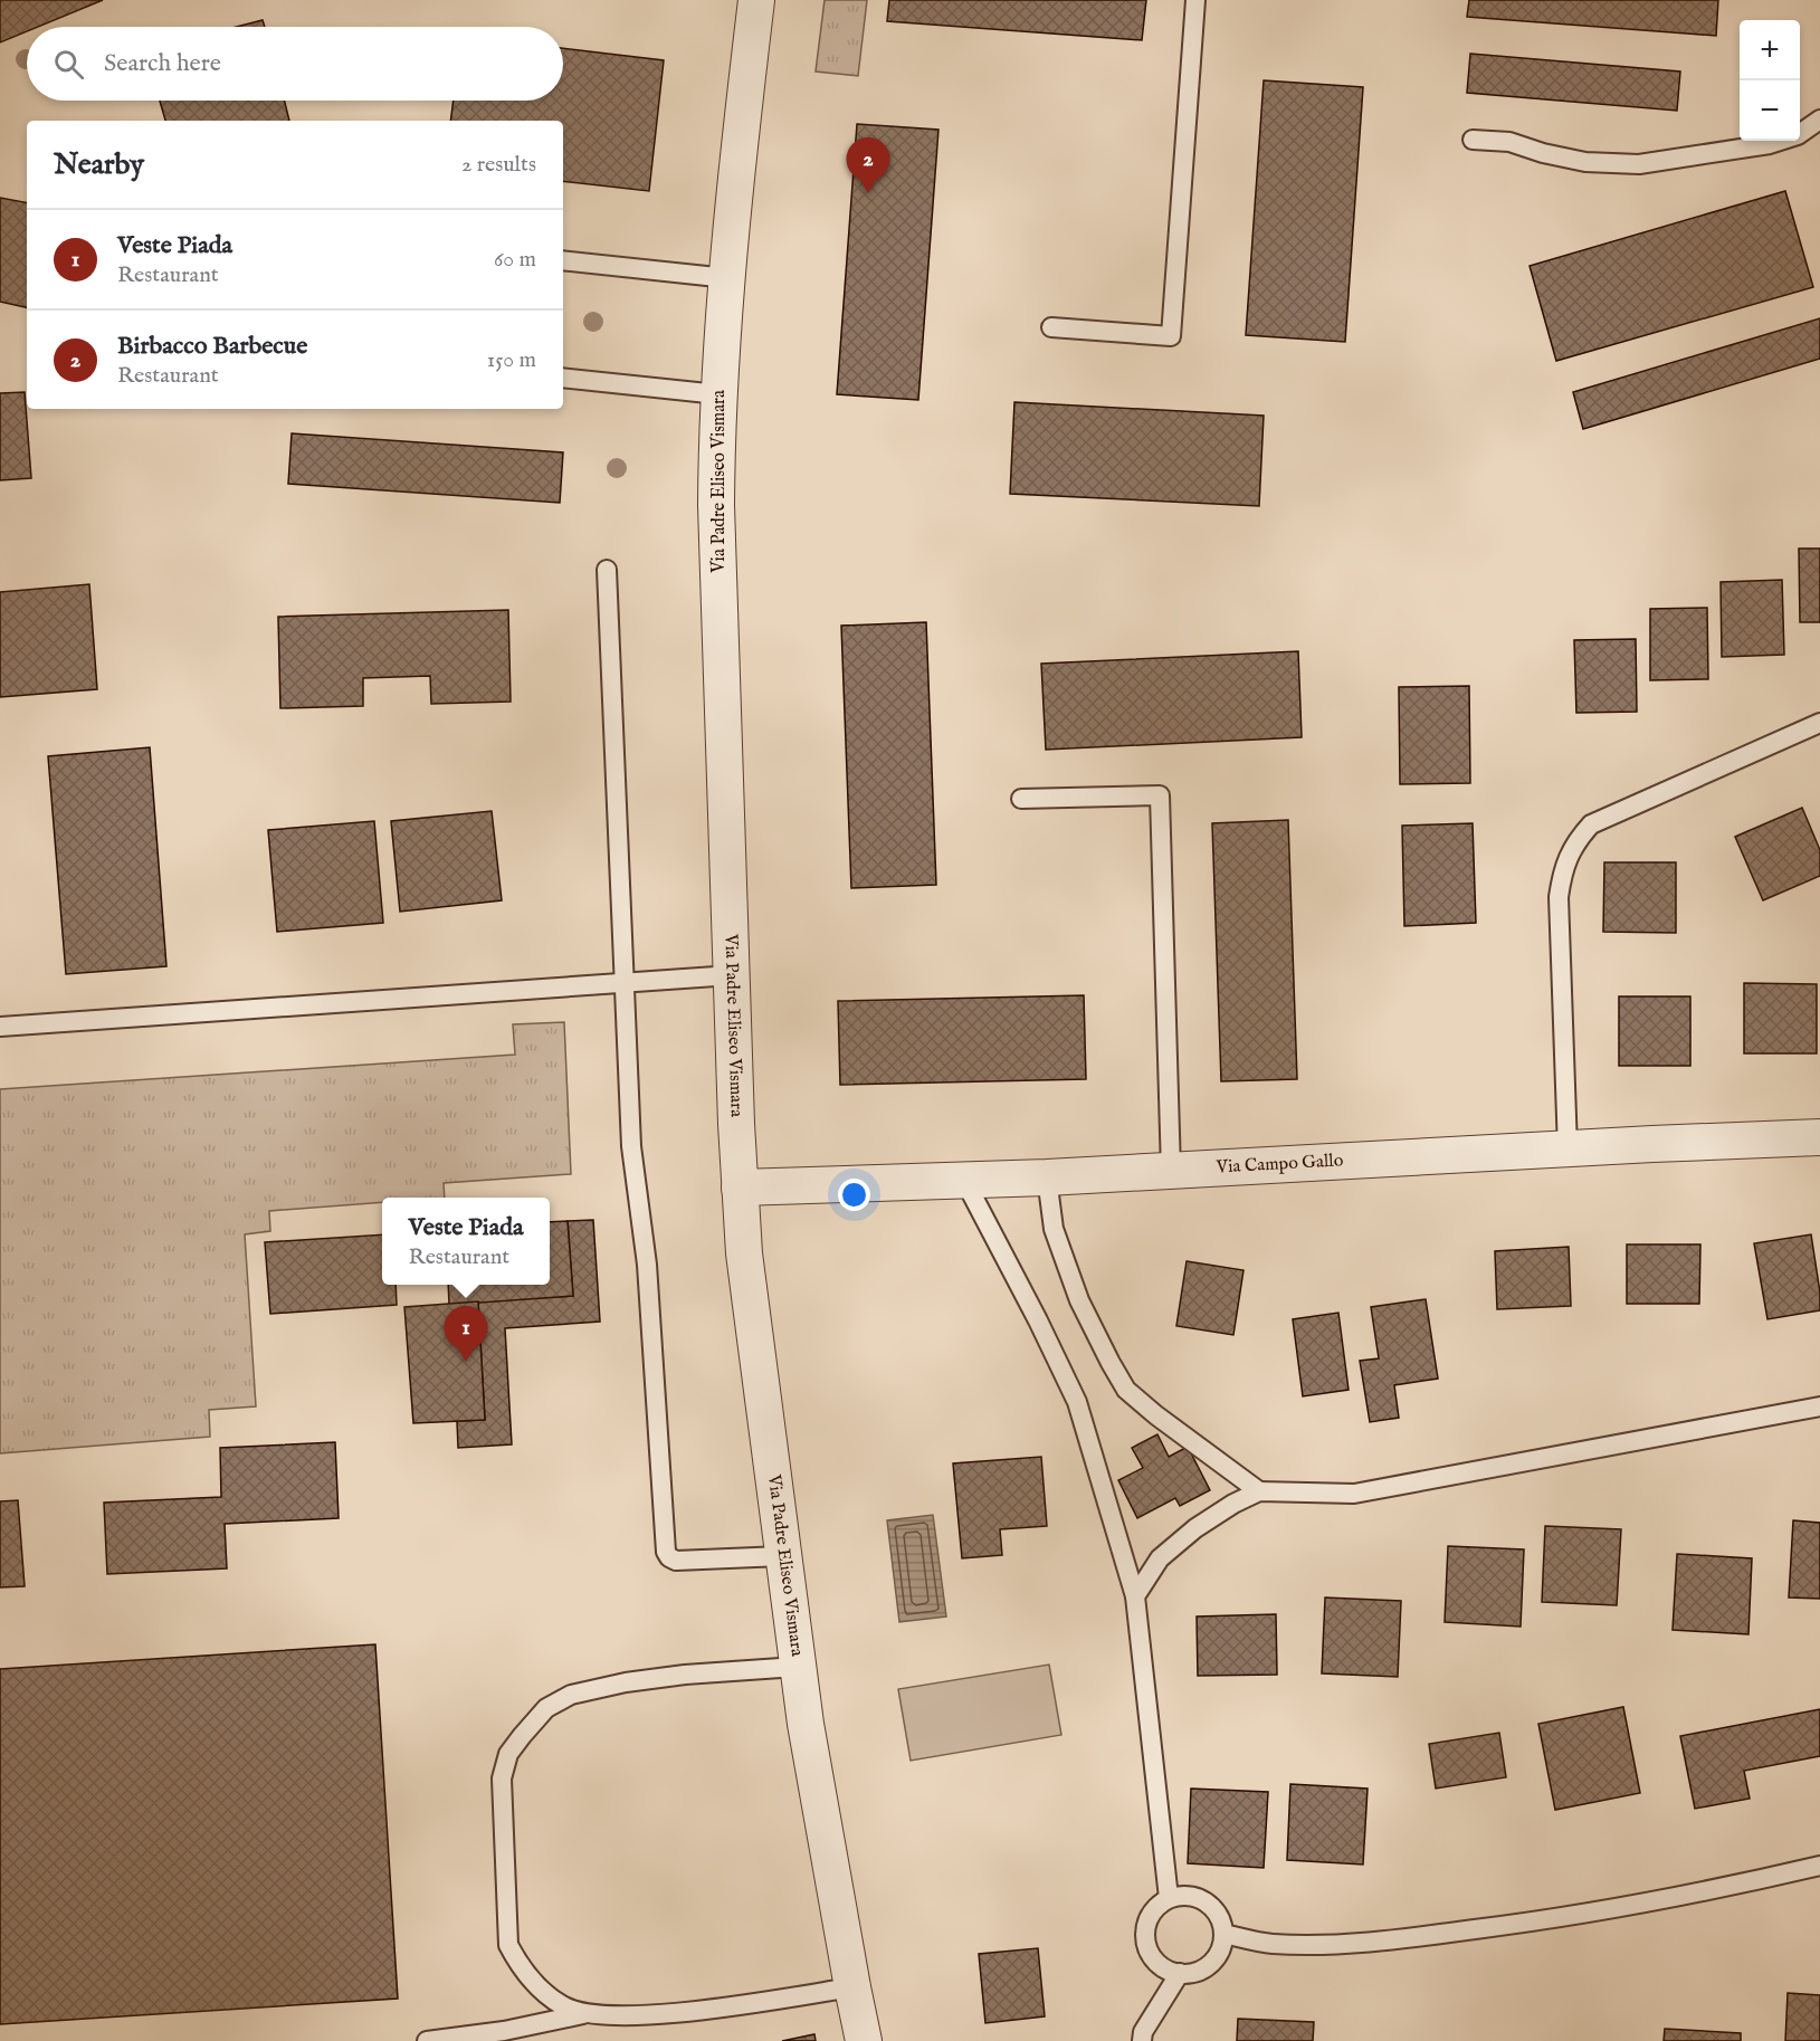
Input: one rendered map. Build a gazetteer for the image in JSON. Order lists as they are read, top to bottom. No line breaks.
{"streets":{"street":["Via Padre Eliseo Vismara","Via Campo Gallo"]},"crossings":[["Via Padre Eliseo Vismara","Via Campo Gallo"]],"page":{"map_buttons":["+","−"],"search":"Search here","heading":["Nearby","2 results"],"pins":["2","1"],"list":[{"mark":"1","name":"Veste Piada","note":"Restaurant","value":"60 m"},{"mark":"2","name":"Birbacco Barbecue","note":"Restaurant","value":"150 m"}],"popup":["Veste Piada","Restaurant"]}}
